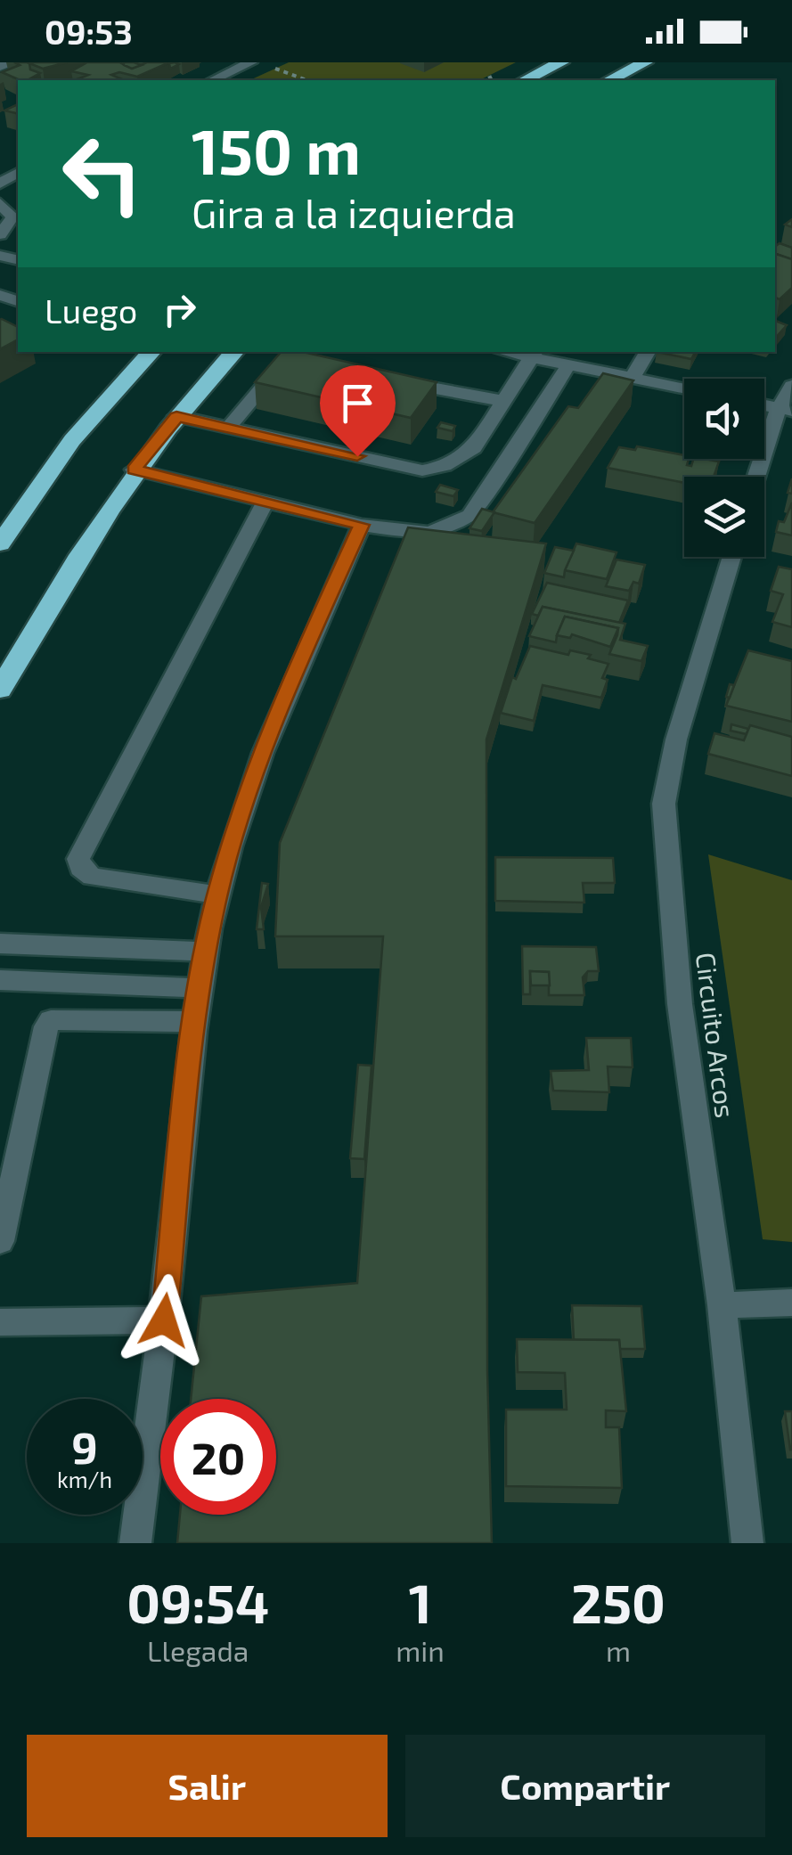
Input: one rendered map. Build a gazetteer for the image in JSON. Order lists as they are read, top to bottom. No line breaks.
{"streets":{"street":["Circuito Arcos"]},"page":{"status":"09:53","turn":["150 m","Gira a la izquierda"],"then":"Luego","speed":"9 km/h","limit":"20","eta":["09:54","Llegada","1","min","250","m"],"buttons":["Salir","Compartir"]}}
